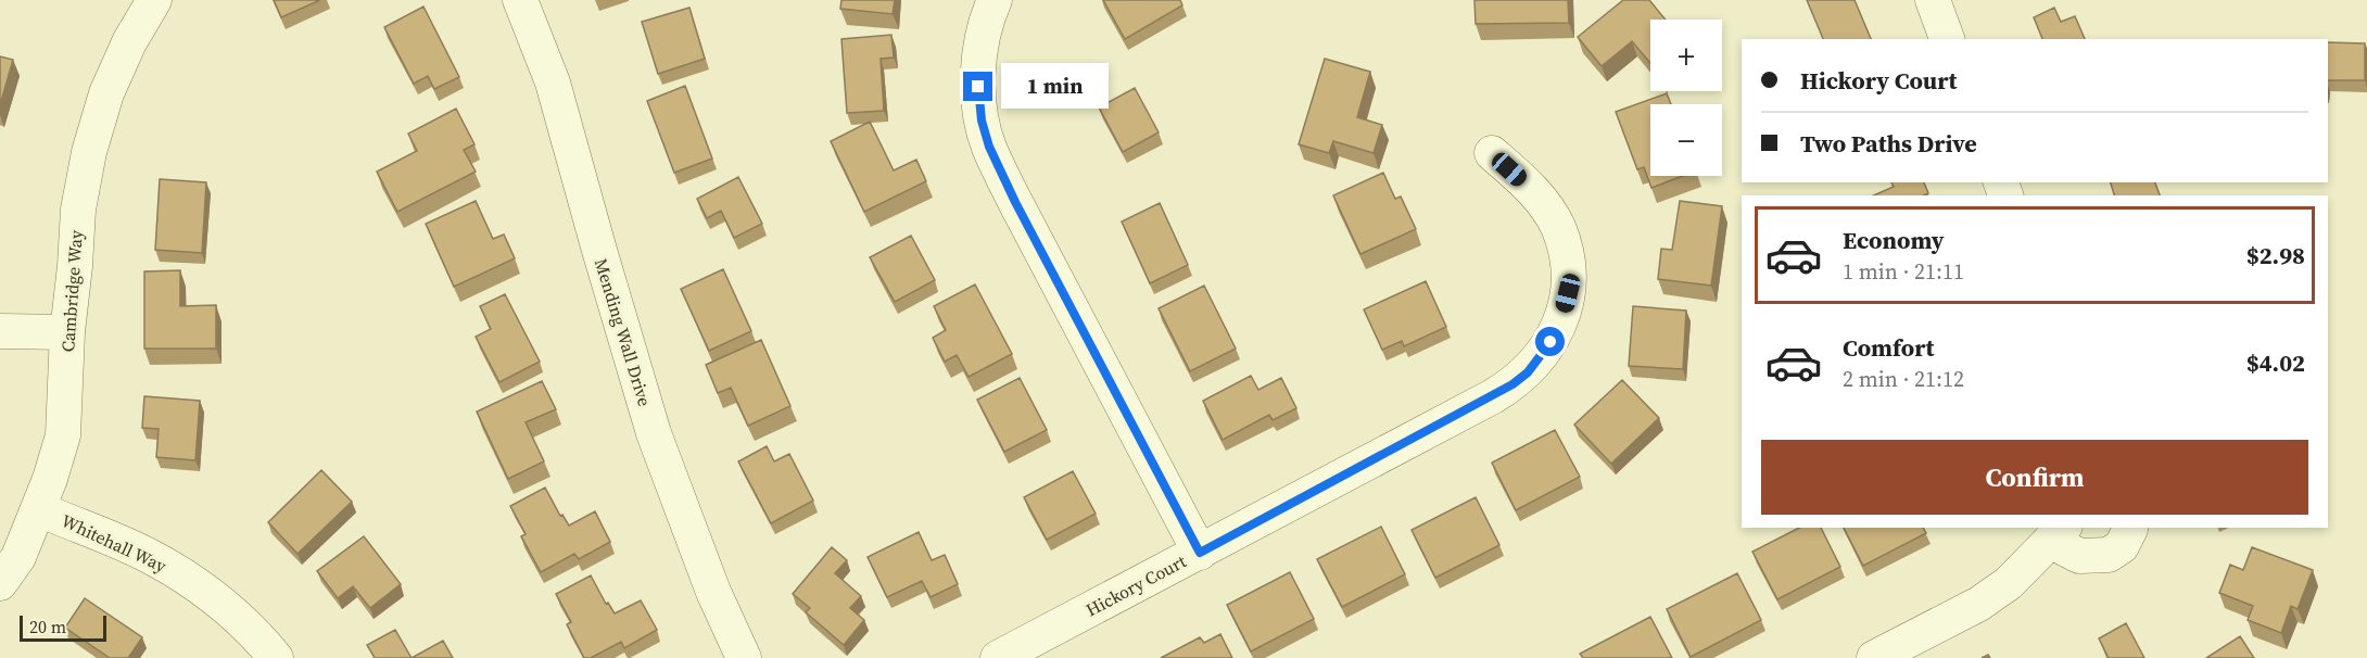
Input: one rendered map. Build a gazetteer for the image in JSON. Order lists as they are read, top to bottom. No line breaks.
{"streets":{"street":["Cambridge Way","Mending Wall Drive","Whitehall Way","Hickory Court"]},"crossings":[["Cambridge Way","Whitehall Way"]],"scale_bar":"20 m","page":{"map_buttons":["+","−"],"banner":["Hickory Court","Two Paths Drive"],"bubble":"1 min","list":[{"name":"Economy","note":"1 min · 21:11","value":"$2.98"},{"name":"Comfort","note":"2 min · 21:12","value":"$4.02"}],"buttons":"Confirm","scale":"20 m"}}
